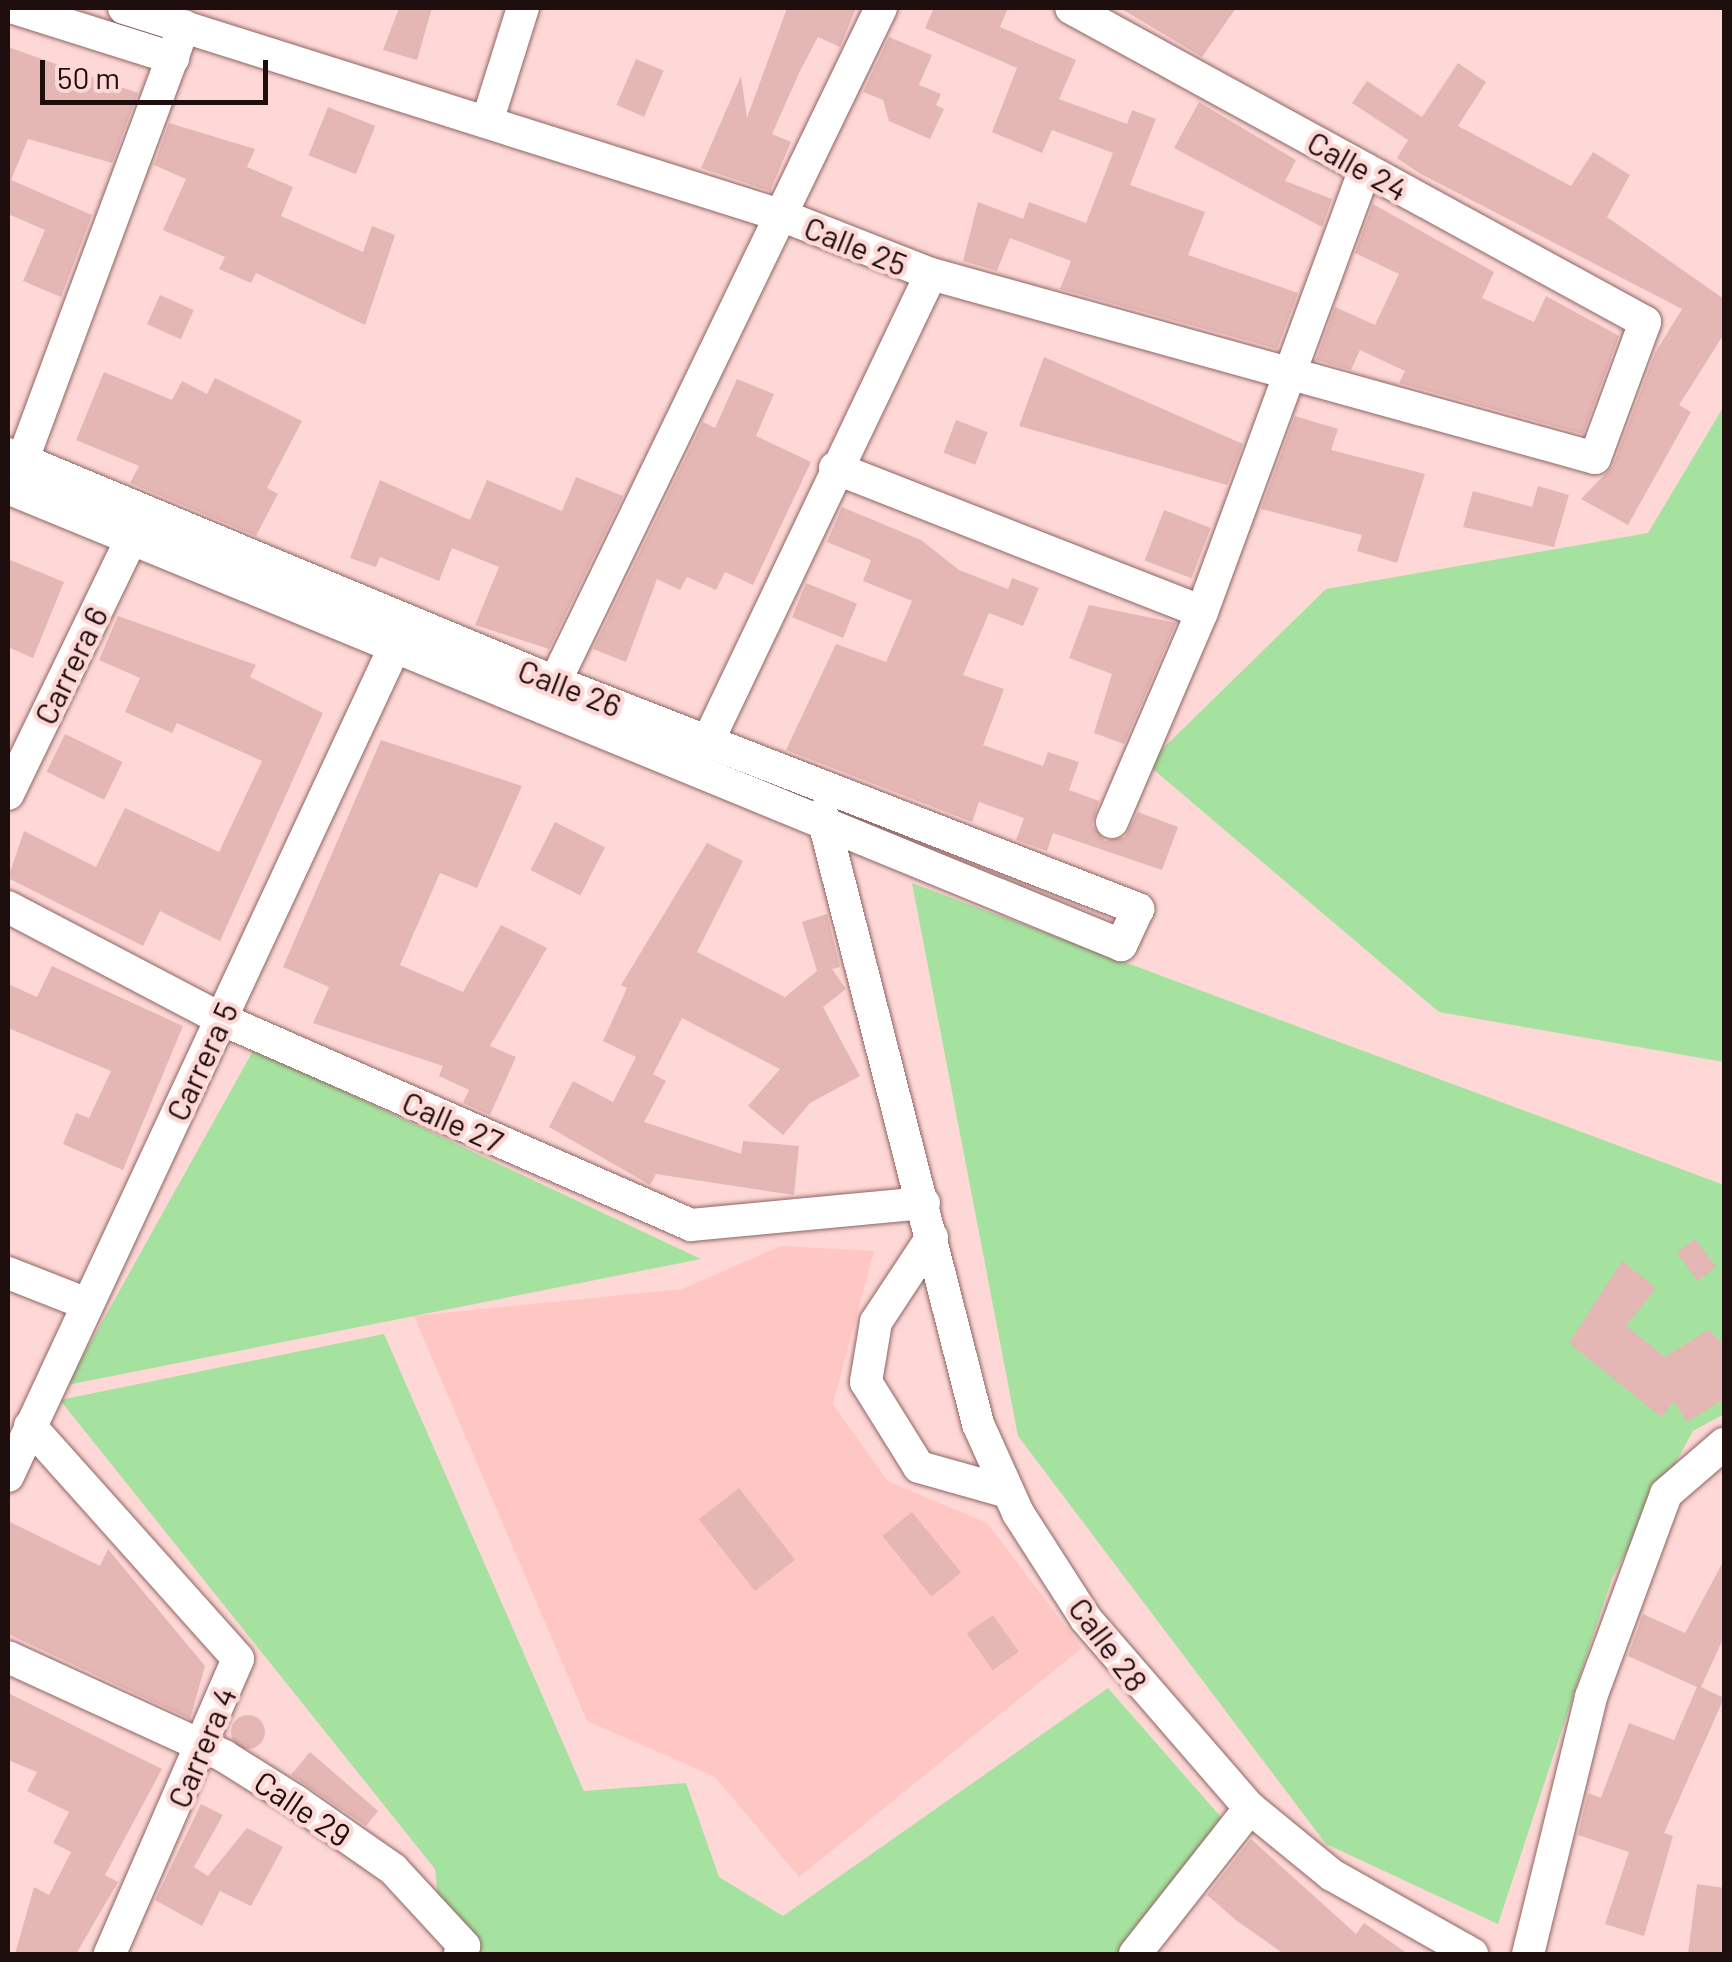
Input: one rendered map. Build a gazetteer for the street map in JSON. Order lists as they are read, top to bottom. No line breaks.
{"streets":{"street":["Calle 24","Calle 25","Carrera 6","Calle 26","Carrera 5","Calle 27","Calle 28","Carrera 4","Calle 29"]},"crossings":[["Calle 24","Calle 25"],["Carrera 6","Calle 26"],["Calle 26","Carrera 5"],["Calle 26","Calle 28"],["Carrera 5","Calle 27"],["Carrera 5","Carrera 4"],["Calle 27","Calle 28"],["Carrera 4","Calle 29"]],"scale_bar":"50 m"}
